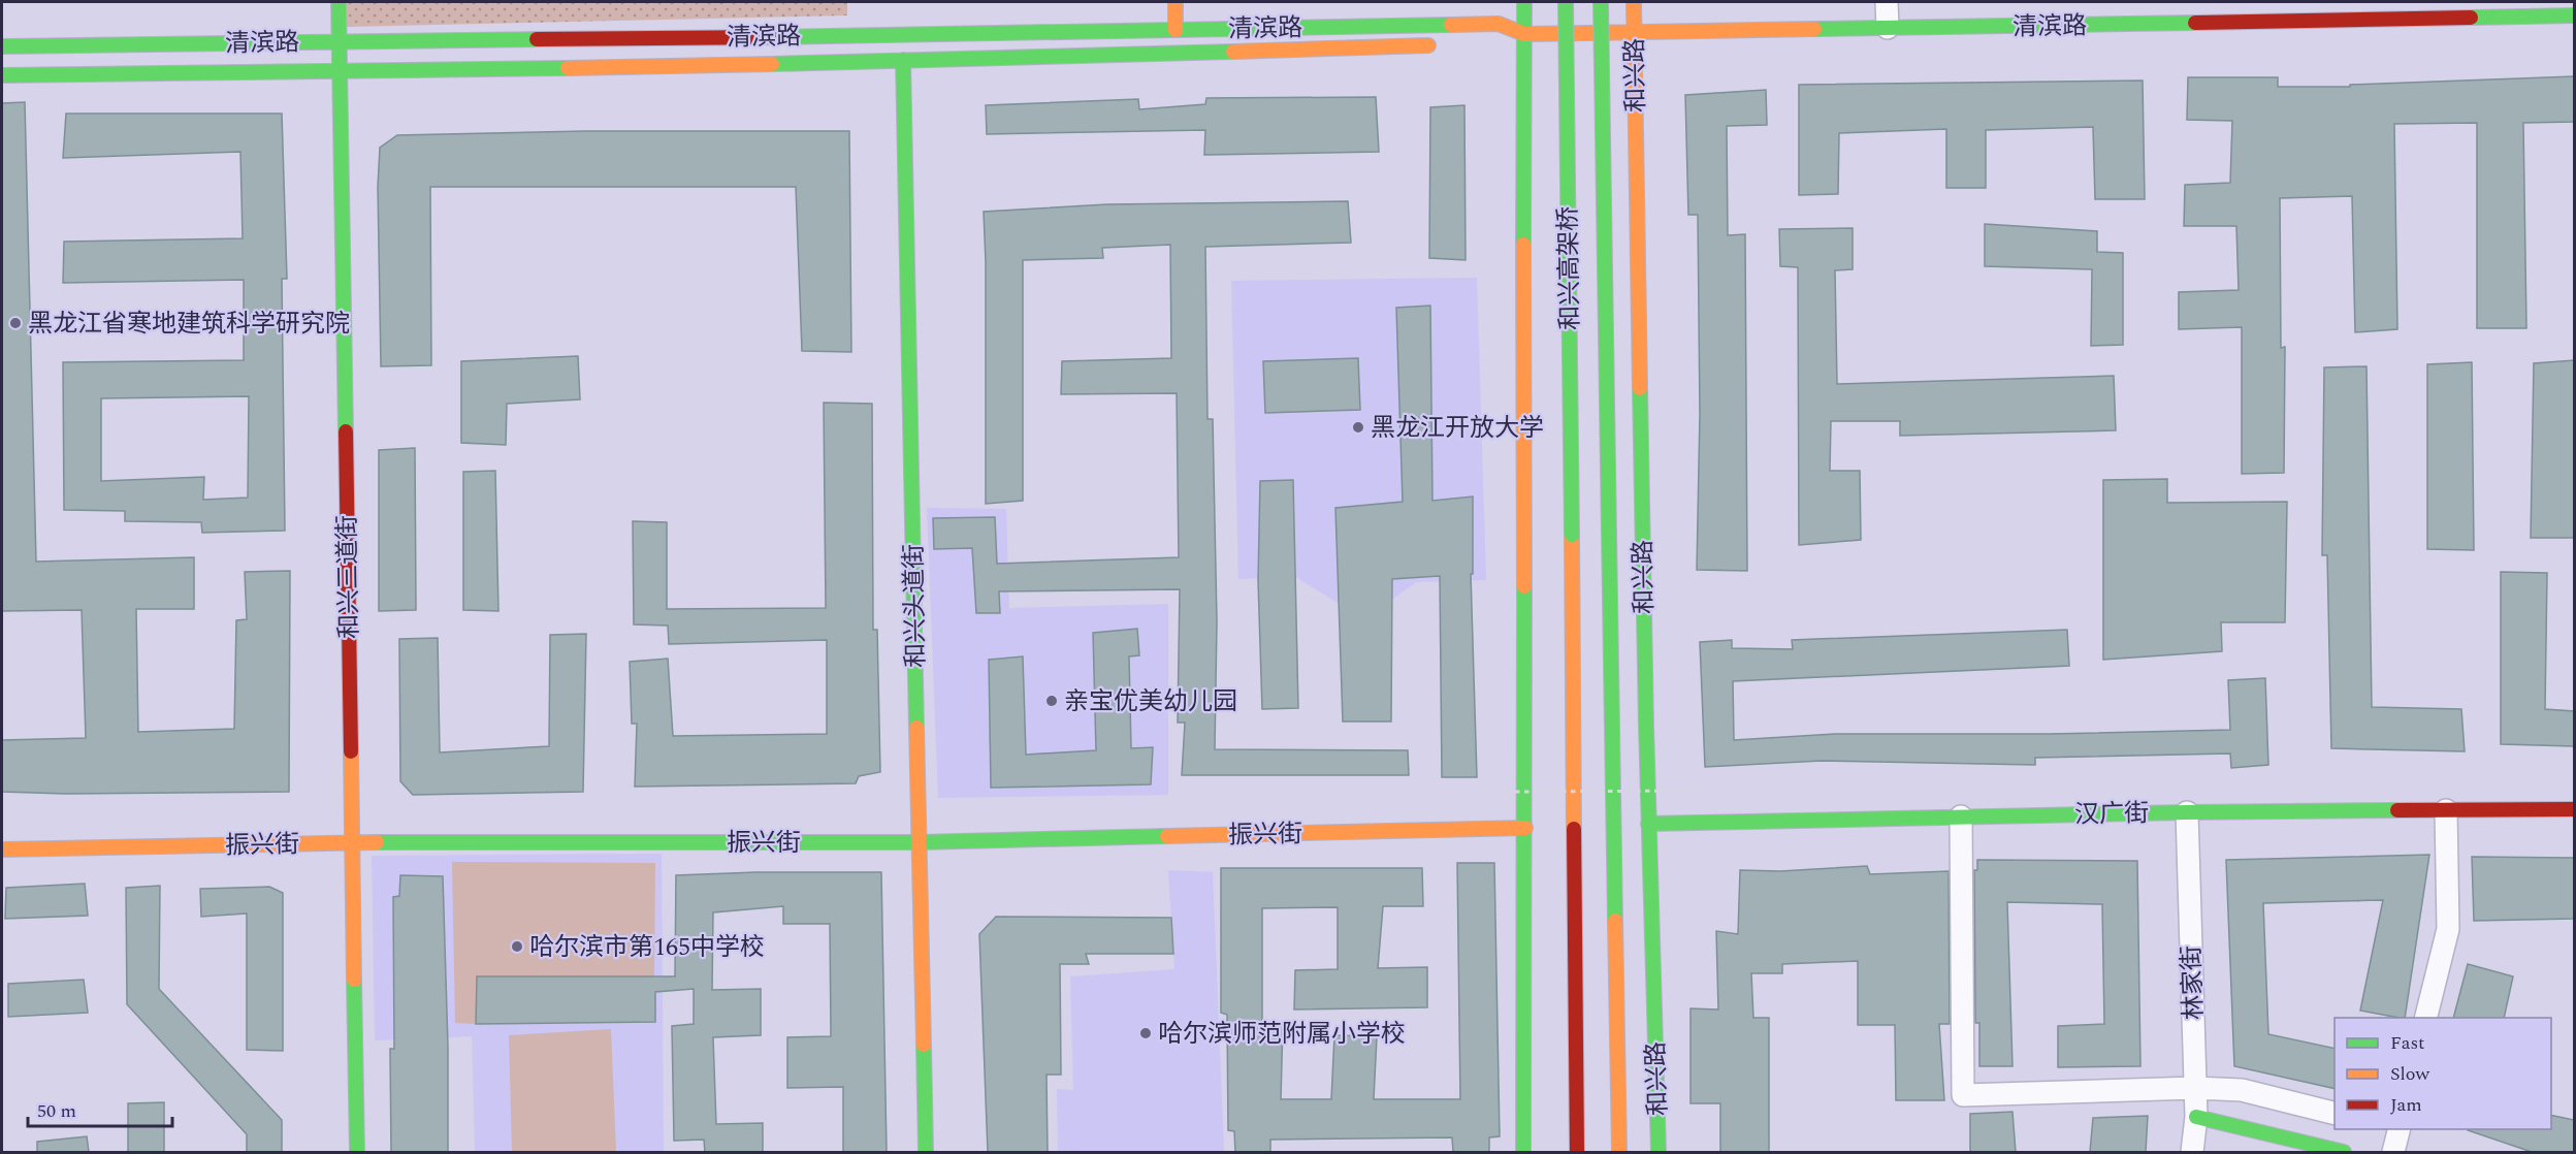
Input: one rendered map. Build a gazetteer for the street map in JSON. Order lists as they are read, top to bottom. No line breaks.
{"streets":{"main road":["清滨路","和兴路","和兴高架桥","和兴三道街","和兴头道街","汉广街","振兴街"],"street":["林家街"]},"crossings":[["清滨路","和兴路"],["清滨路","和兴三道街"],["清滨路","和兴头道街"],["和兴路","和兴高架桥"],["和兴路","汉广街"],["和兴三道街","振兴街"],["和兴头道街","振兴街"],["汉广街","林家街"]],"places":["黑龙江省寒地建筑科学研究院","黑龙江开放大学","亲宝优美幼儿园","哈尔滨市第165中学校","哈尔滨师范附属小学校"],"legend":["Fast","Slow","Jam"],"scale_bar":"50 m"}
